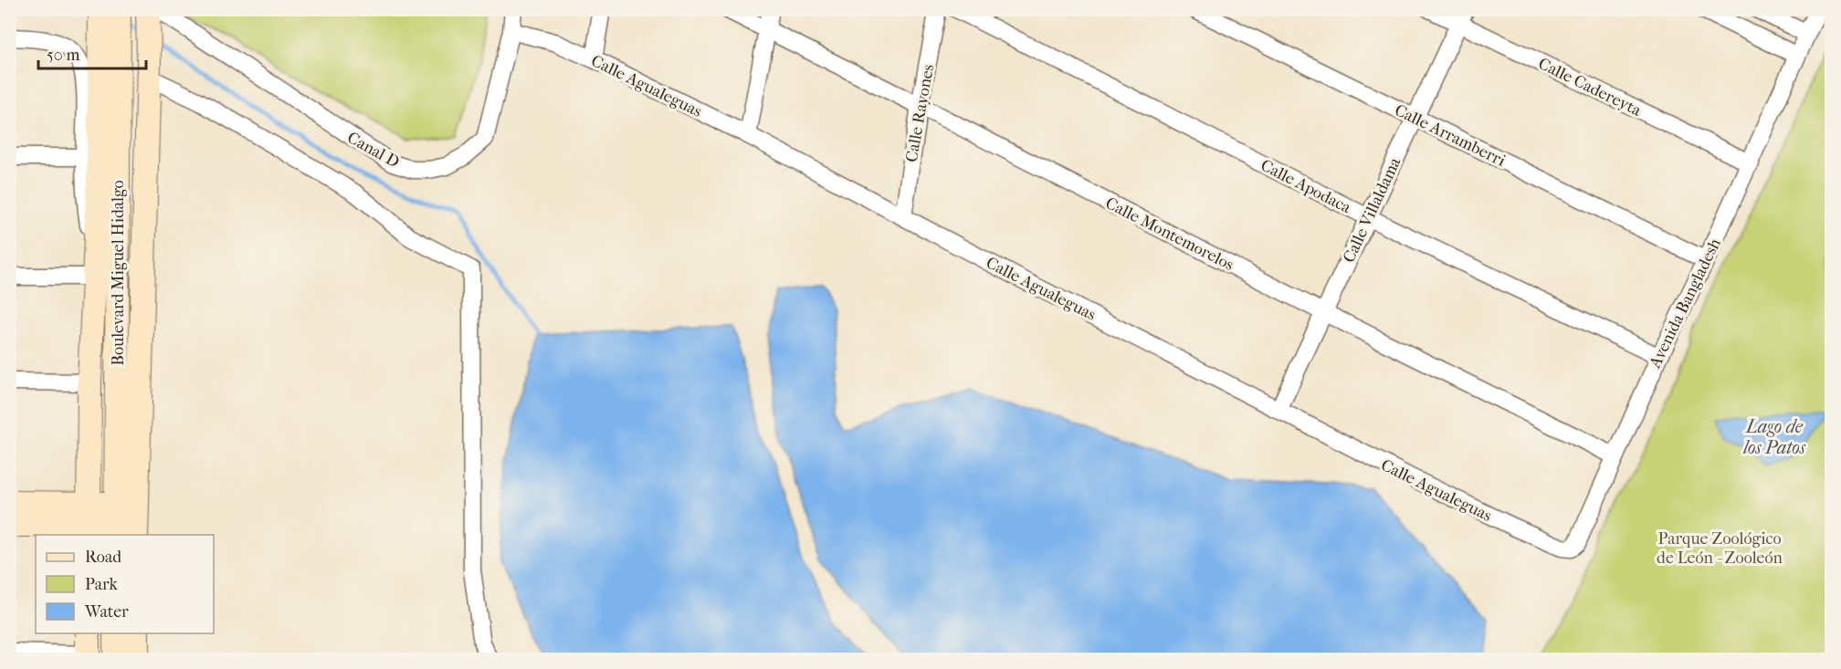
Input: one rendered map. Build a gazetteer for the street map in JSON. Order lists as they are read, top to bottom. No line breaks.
{"streets":{"main road":["Boulevard Miguel Hidalgo"],"street":["Calle Agualeguas","Calle Cadereyta","Calle Rayones","Calle Arramberri","Canal D","Calle Apodaca","Calle Villaldama","Calle Montemorelos","Avenida Bangladesh"]},"crossings":[["Calle Agualeguas","Calle Rayones"],["Calle Agualeguas","Canal D"],["Calle Agualeguas","Calle Villaldama"],["Calle Agualeguas","Avenida Bangladesh"],["Calle Cadereyta","Calle Villaldama"],["Calle Cadereyta","Avenida Bangladesh"],["Calle Rayones","Calle Montemorelos"],["Calle Arramberri","Calle Villaldama"],["Calle Arramberri","Avenida Bangladesh"],["Canal D","Boulevard Miguel Hidalgo"],["Calle Apodaca","Calle Villaldama"],["Calle Apodaca","Avenida Bangladesh"],["Calle Villaldama","Calle Montemorelos"],["Calle Montemorelos","Avenida Bangladesh"]],"water":["Lago de los Patos"],"parks":["Parque Zoológico de León - Zooleón"],"legend":["Road","Park","Water"],"scale_bar":"50 m"}
